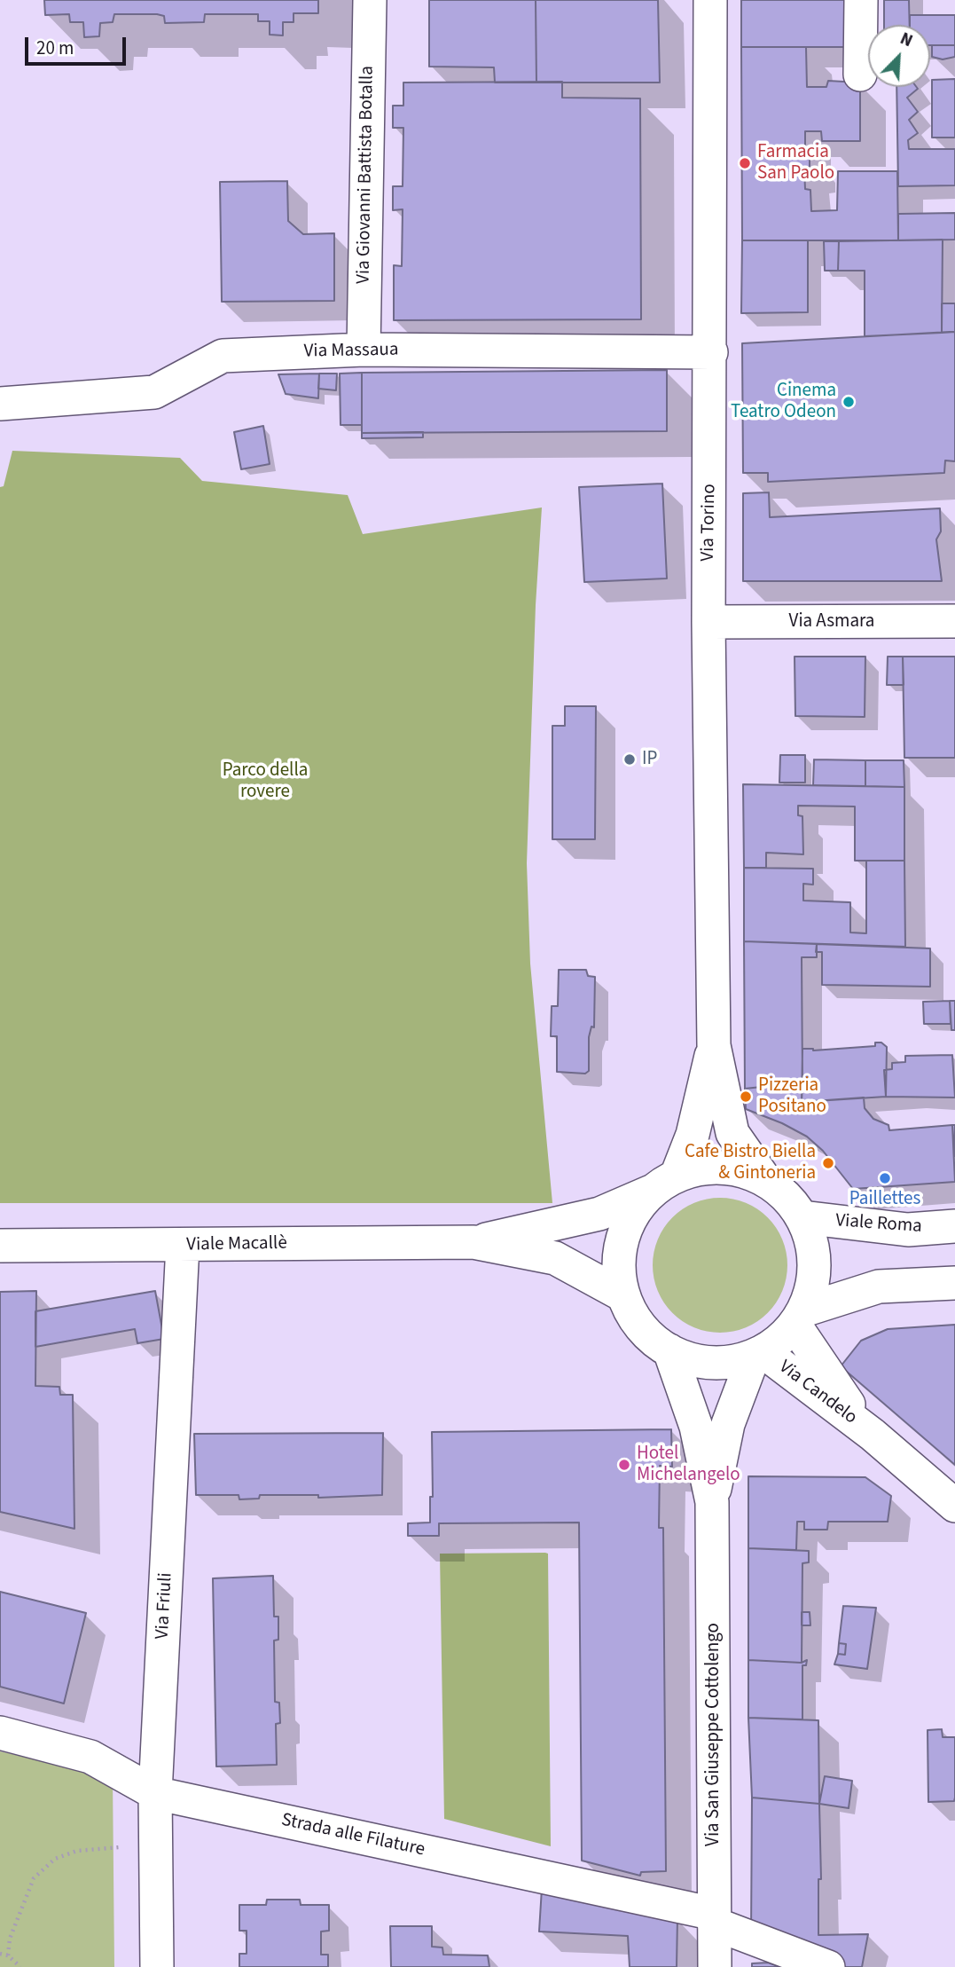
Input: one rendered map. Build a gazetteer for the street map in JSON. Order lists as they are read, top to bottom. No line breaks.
{"streets":{"street":["Via Giovanni Battista Botalla","Via Massaua","Via Torino","Via Asmara","Viale Roma","Viale Macallè","Via Candelo","Via Friuli","Via San Giuseppe Cottolengo","Strada alle Filature"]},"crossings":[["Via Giovanni Battista Botalla","Via Massaua"],["Via Massaua","Via Torino"],["Via Torino","Via Asmara"],["Via Torino","Viale Roma"],["Via Torino","Viale Macallè"],["Via Torino","Via Candelo"],["Via Torino","Via San Giuseppe Cottolengo"],["Viale Roma","Viale Macallè"],["Viale Roma","Via Candelo"],["Viale Roma","Via San Giuseppe Cottolengo"],["Viale Macallè","Via Candelo"],["Viale Macallè","Via Friuli"],["Viale Macallè","Via San Giuseppe Cottolengo"],["Via Candelo","Via San Giuseppe Cottolengo"],["Via Friuli","Strada alle Filature"],["Via San Giuseppe Cottolengo","Strada alle Filature"]],"parks":["Parco della rovere"],"places":["Farmacia San Paolo","Cinema Teatro Odeon","IP","Pizzeria Positano","Cafe Bistro Biella & Gintoneria","Paillettes","Hotel Michelangelo"],"scale_bar":"20 m","north":"top right"}
